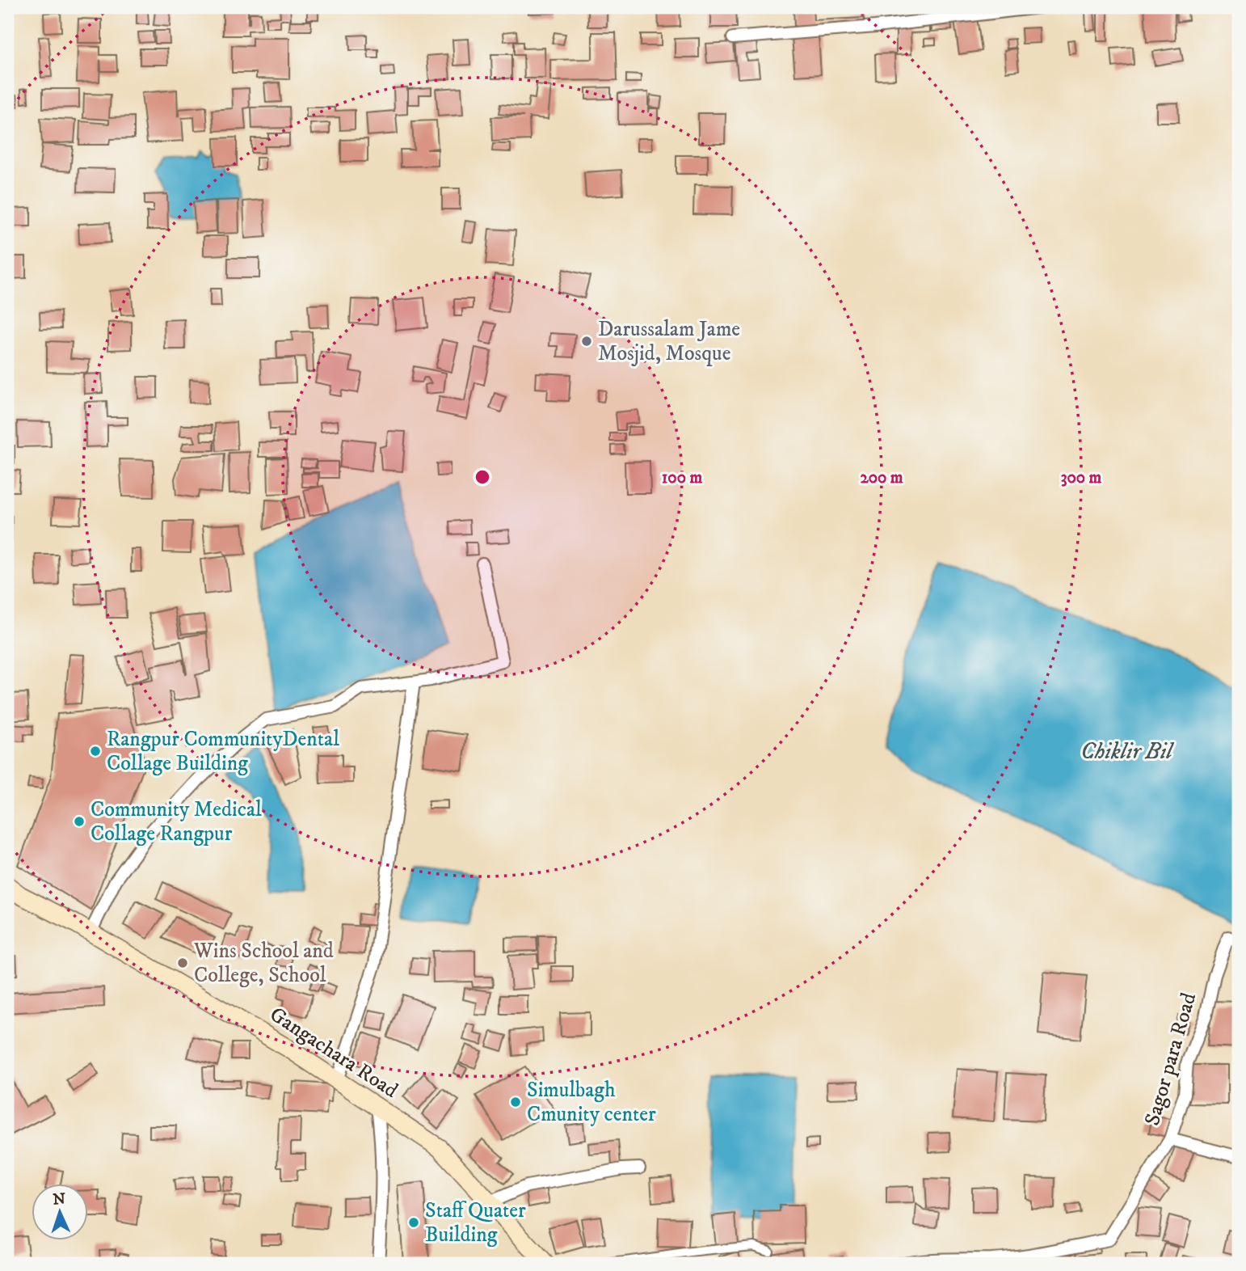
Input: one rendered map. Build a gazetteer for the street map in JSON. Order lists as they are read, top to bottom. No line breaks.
{"streets":{"main road":["Gangachara Road"],"street":["Sagor para Road"]},"water":["Chiklir Bil"],"places":["Darussalam Jame Mosjid, Mosque","Rangpur CommunityDental Collage Building","Community Medical Collage Rangpur","Wins School and College, School","Simulbagh Cmunity center","Staff Quater Building"],"north":"top","rings":["100 m","200 m","300 m"]}
